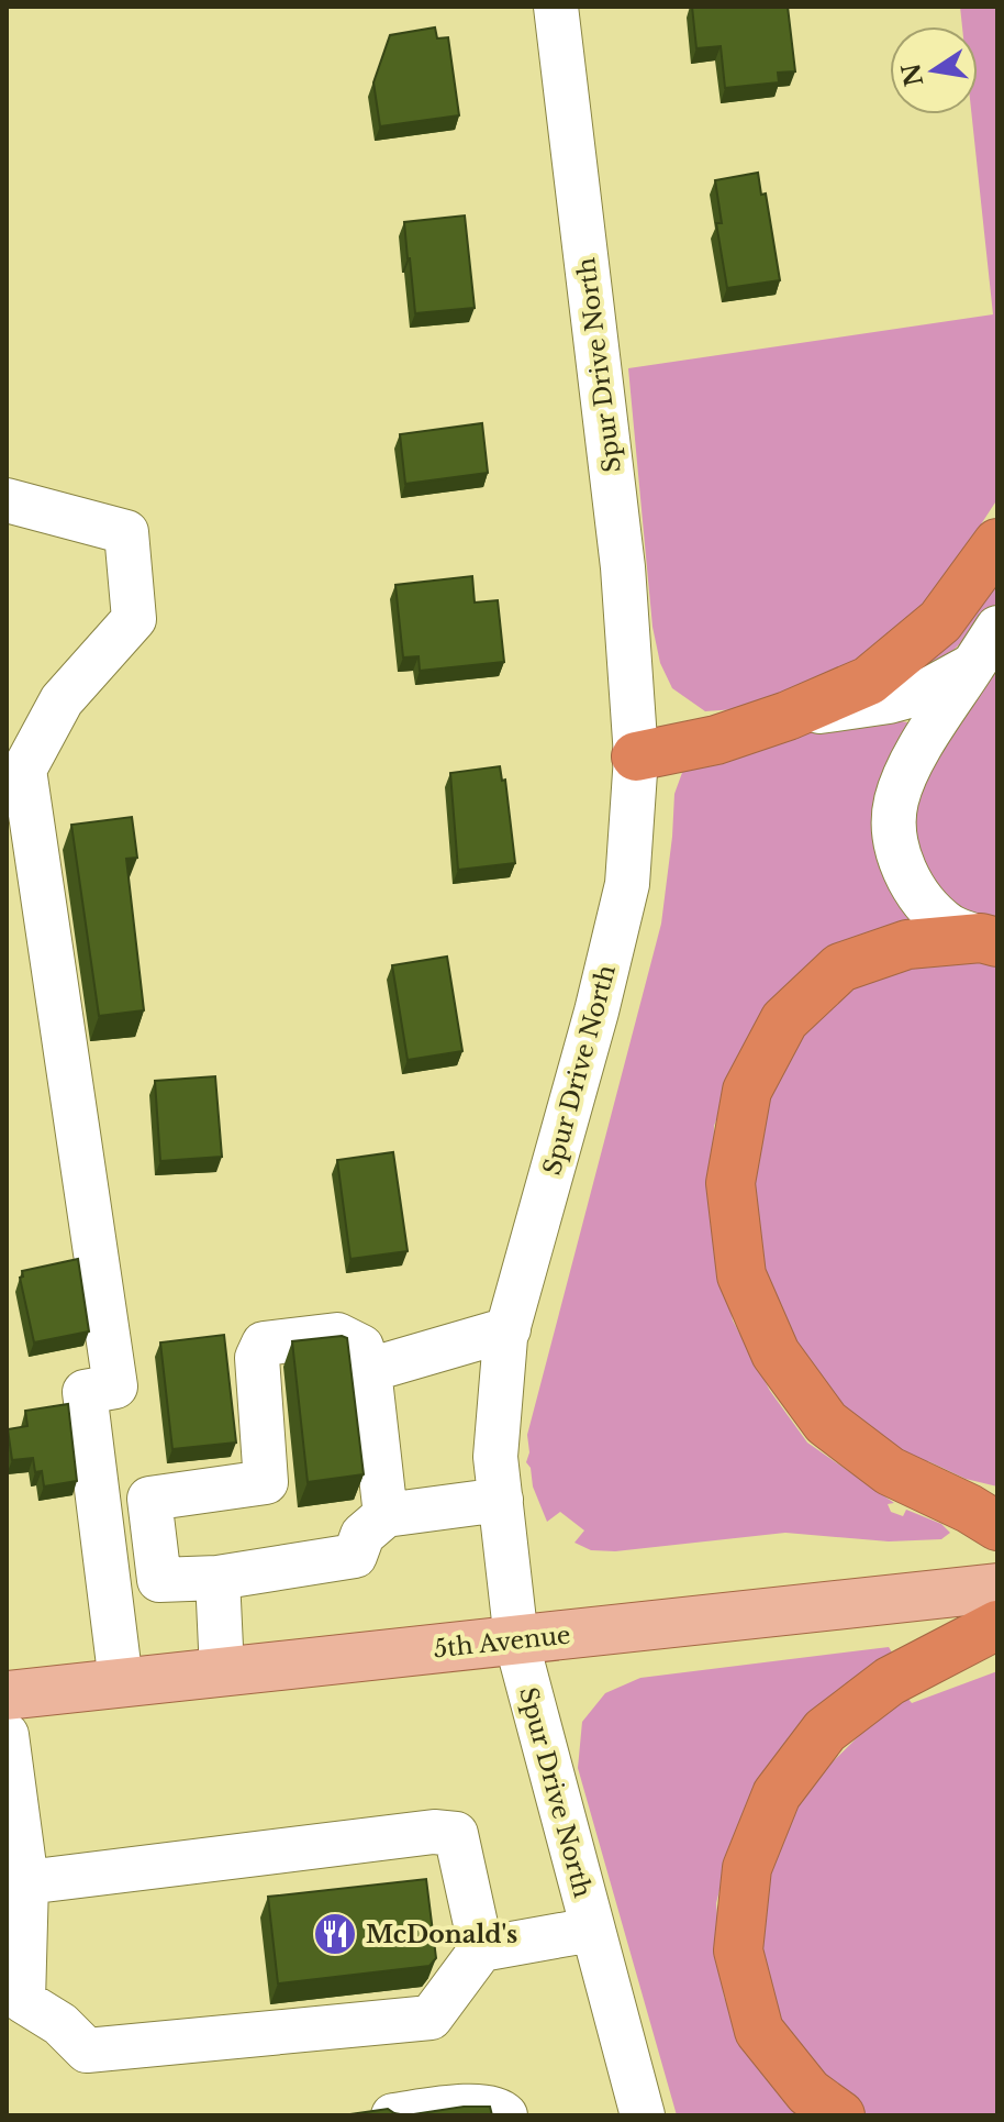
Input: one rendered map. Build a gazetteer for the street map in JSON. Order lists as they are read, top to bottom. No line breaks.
{"streets":{"main road":["5th Avenue"],"street":["Spur Drive North"]},"crossings":[["Spur Drive North","5th Avenue"]],"places":{"restaurant":["McDonald's"]},"north":"left"}
